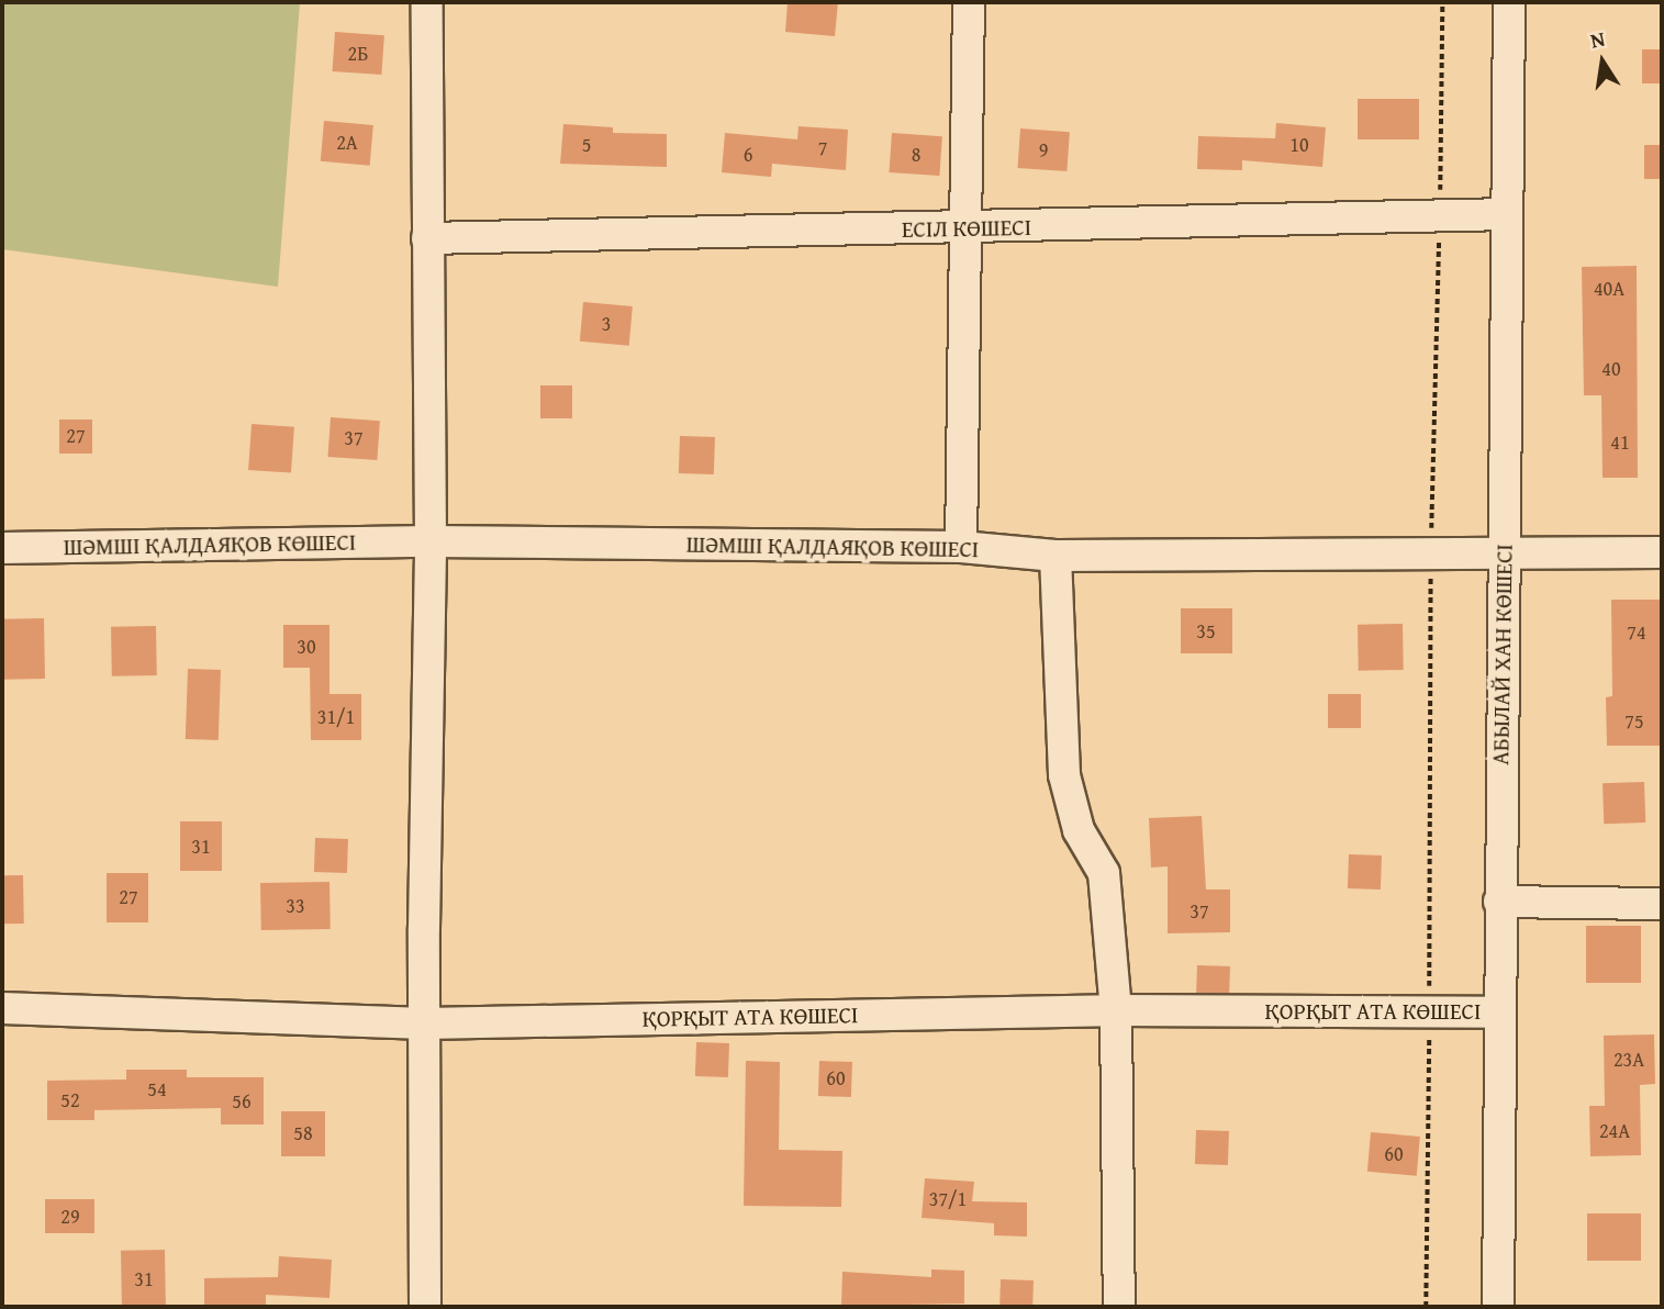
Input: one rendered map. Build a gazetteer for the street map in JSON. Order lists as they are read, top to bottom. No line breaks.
{"streets":{"street":["ЕСІЛ КӨШЕСІ","ШӘМШІ ҚАЛДАЯҚОВ КӨШЕСІ","АБЫЛАЙ ХАН КӨШЕСІ","ҚОРҚЫТ АТА КӨШЕСІ"]},"crossings":[["ЕСІЛ КӨШЕСІ","АБЫЛАЙ ХАН КӨШЕСІ"],["ШӘМШІ ҚАЛДАЯҚОВ КӨШЕСІ","АБЫЛАЙ ХАН КӨШЕСІ"],["АБЫЛАЙ ХАН КӨШЕСІ","ҚОРҚЫТ АТА КӨШЕСІ"]],"house_numbers":["2Б","2А","5","10","7","9","6","8","40А","3","40","27","37","41","35","74","30","31/1","75","31","27","33","37","23А","60","54","52","56","24А","58","60","37/1","29","31"],"north":"top"}
